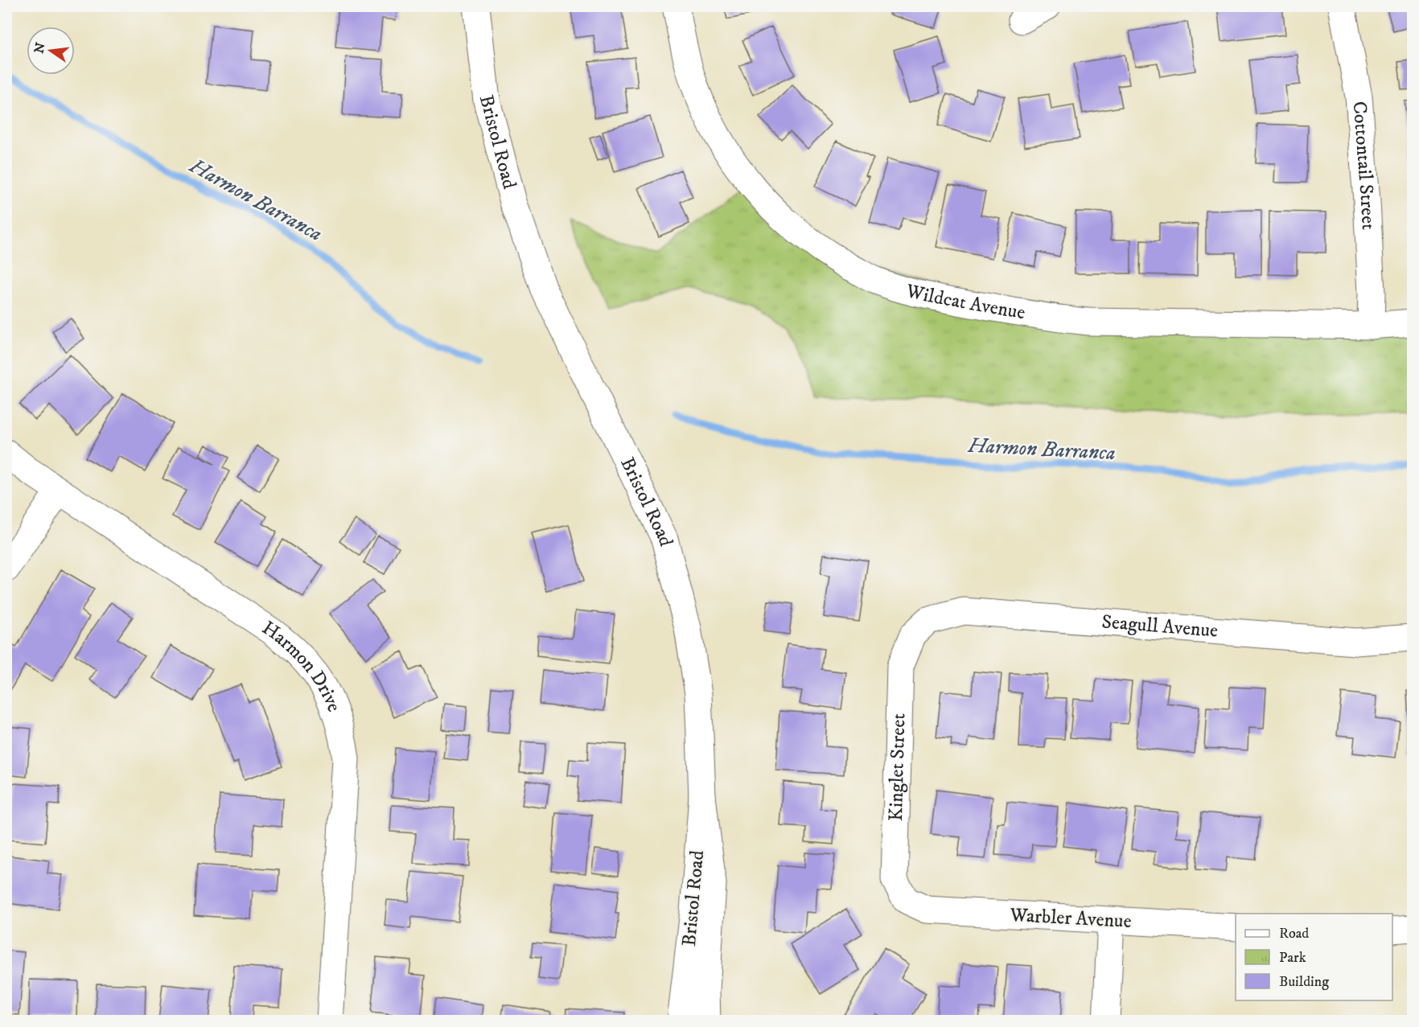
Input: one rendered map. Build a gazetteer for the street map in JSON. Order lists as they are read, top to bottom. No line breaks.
{"streets":{"street":["Bristol Road","Cottontail Street","Wildcat Avenue","Seagull Avenue","Harmon Drive","Kinglet Street","Warbler Avenue"]},"crossings":[["Cottontail Street","Wildcat Avenue"],["Seagull Avenue","Kinglet Street"],["Kinglet Street","Warbler Avenue"]],"water":["Harmon Barranca"],"legend":["Road","Park","Building"],"north":"left"}
